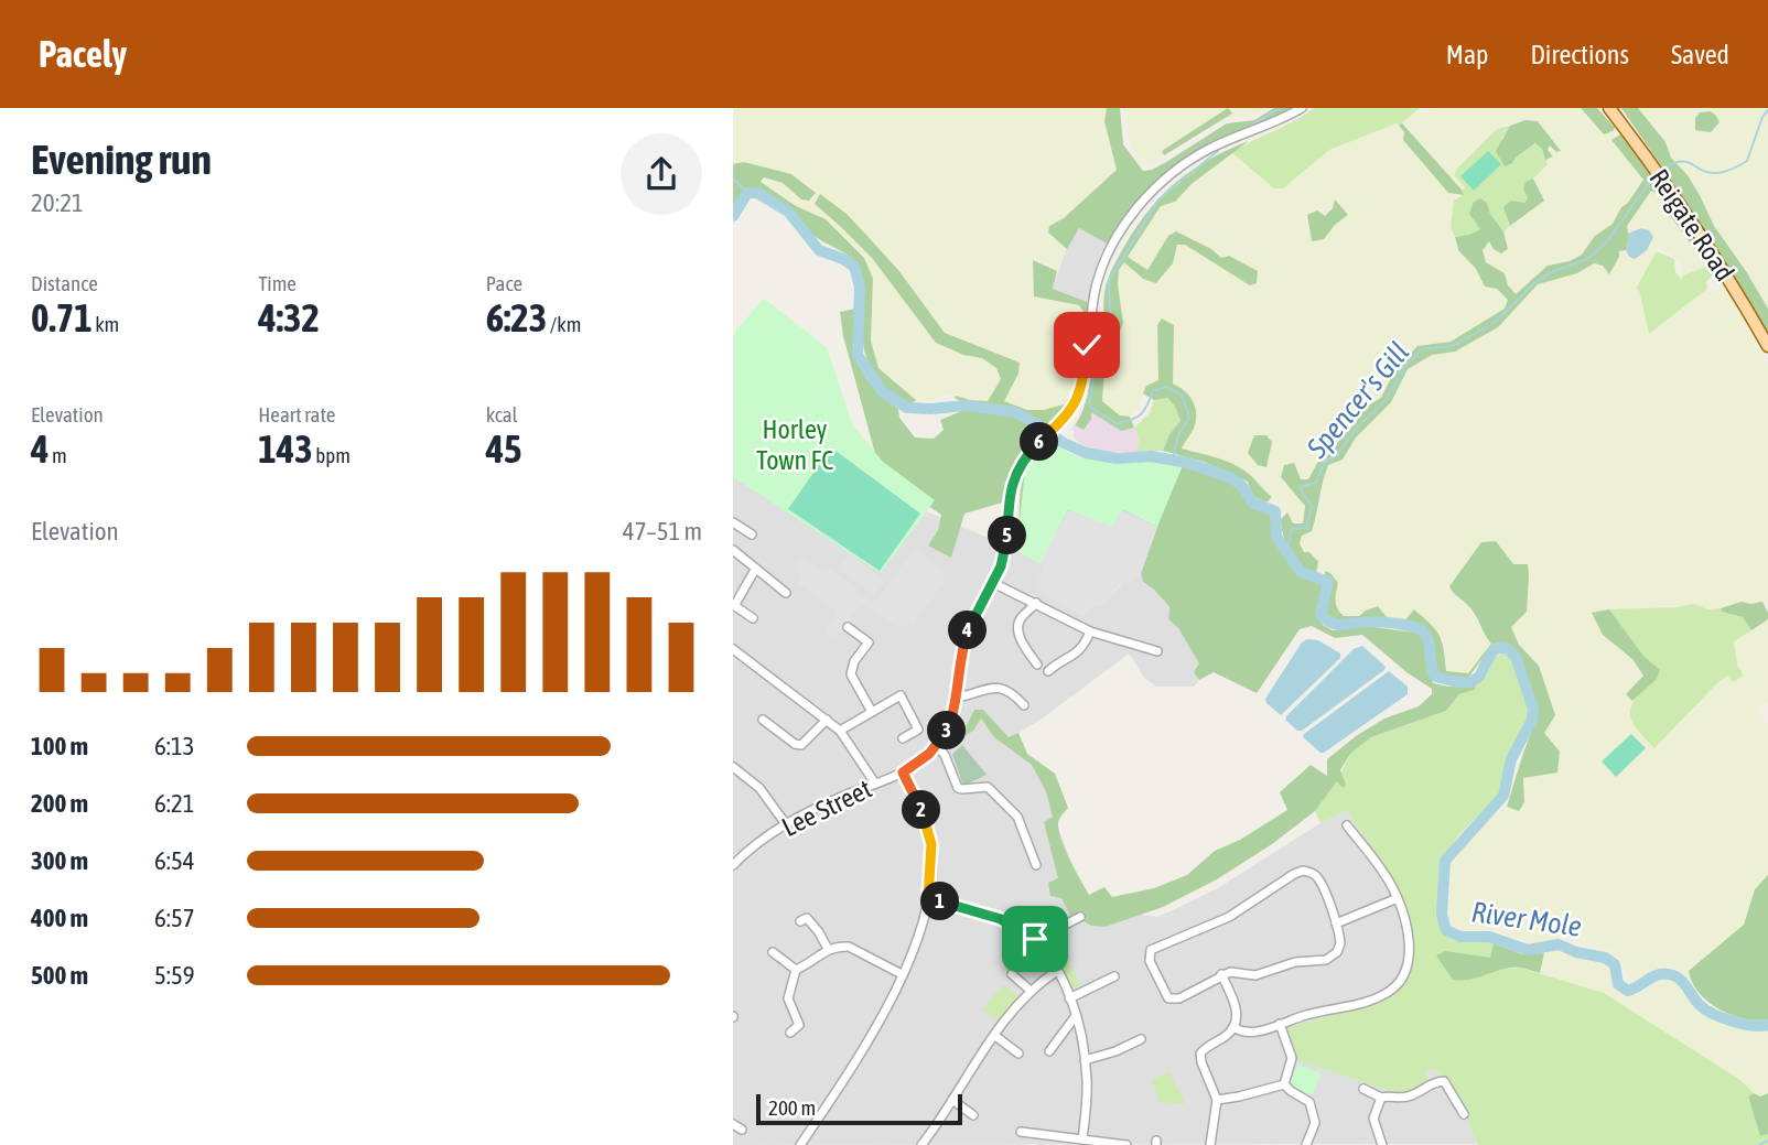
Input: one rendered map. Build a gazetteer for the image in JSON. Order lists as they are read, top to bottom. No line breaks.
{"streets":{"main road":["Reigate Road"],"street":["Lee Street"]},"water":["Spencer's Gill","River Mole"],"parks":["Horley Town FC"],"scale_bar":"200 m","page":{"header":"Pacely","nav":["Map","Directions","Saved"],"heading":["Evening run","20:21"],"stats":[["Distance","0.71 km"],["Time","4:32"],["Pace","6:23 /km"],["Elevation","4 m"],["Heart rate","143 bpm"],["kcal","45"]],"pins":["6","5","4","3","2","1"],"chart":["Elevation","47–51 m"],"list":[{"name":"100 m","note":"6:13"},{"name":"200 m","note":"6:21"},{"name":"300 m","note":"6:54"},{"name":"400 m","note":"6:57"},{"name":"500 m","note":"5:59"}],"scale":"200 m"}}
